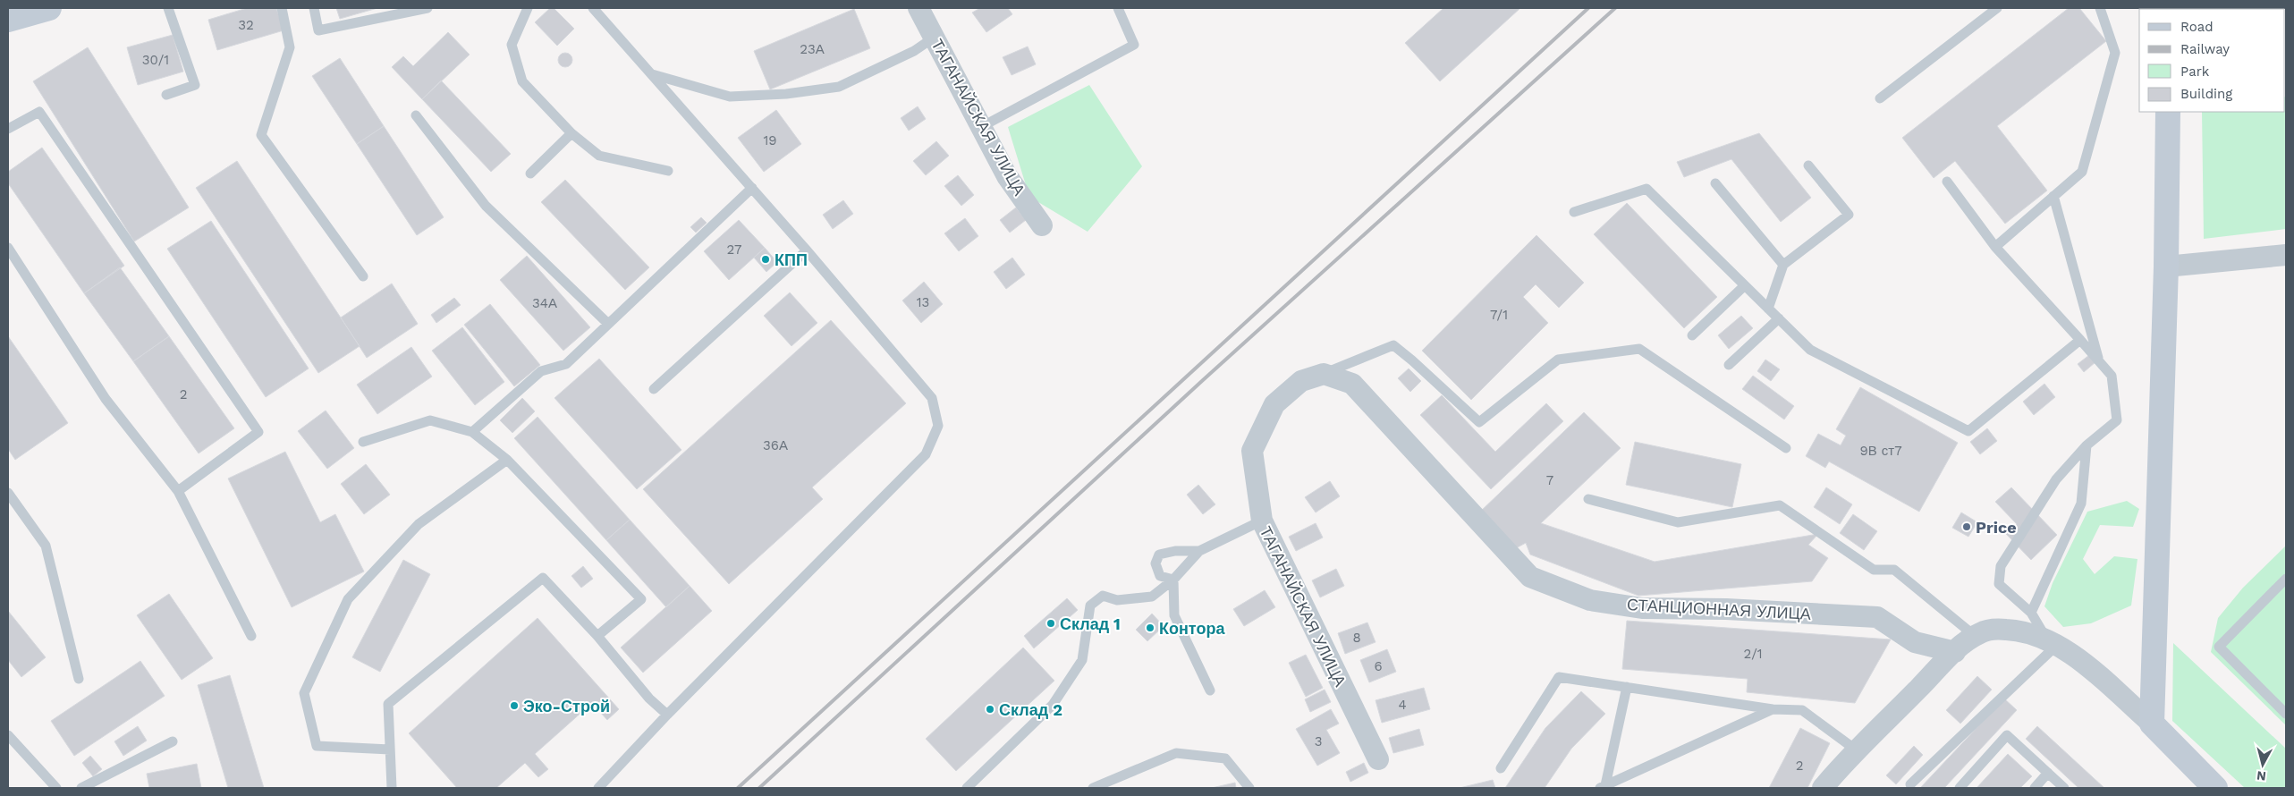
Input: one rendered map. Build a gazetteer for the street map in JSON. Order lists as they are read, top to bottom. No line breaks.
{"streets":{"street":["ТАГАНАЙСКАЯ УЛИЦА","СТАНЦИОННАЯ УЛИЦА"]},"crossings":[["ТАГАНАЙСКАЯ УЛИЦА","СТАНЦИОННАЯ УЛИЦА"]],"places":["КПП","Price","Склад 1","Контора","Эко-Строй","Склад 2"],"house_numbers":["32","23А","30/1","19","27","13","34А","7/1","2","36А","9В ст7","7","8","2/1","6","4","3","2"],"legend":["Road","Railway","Park","Building"],"north":"bottom"}
